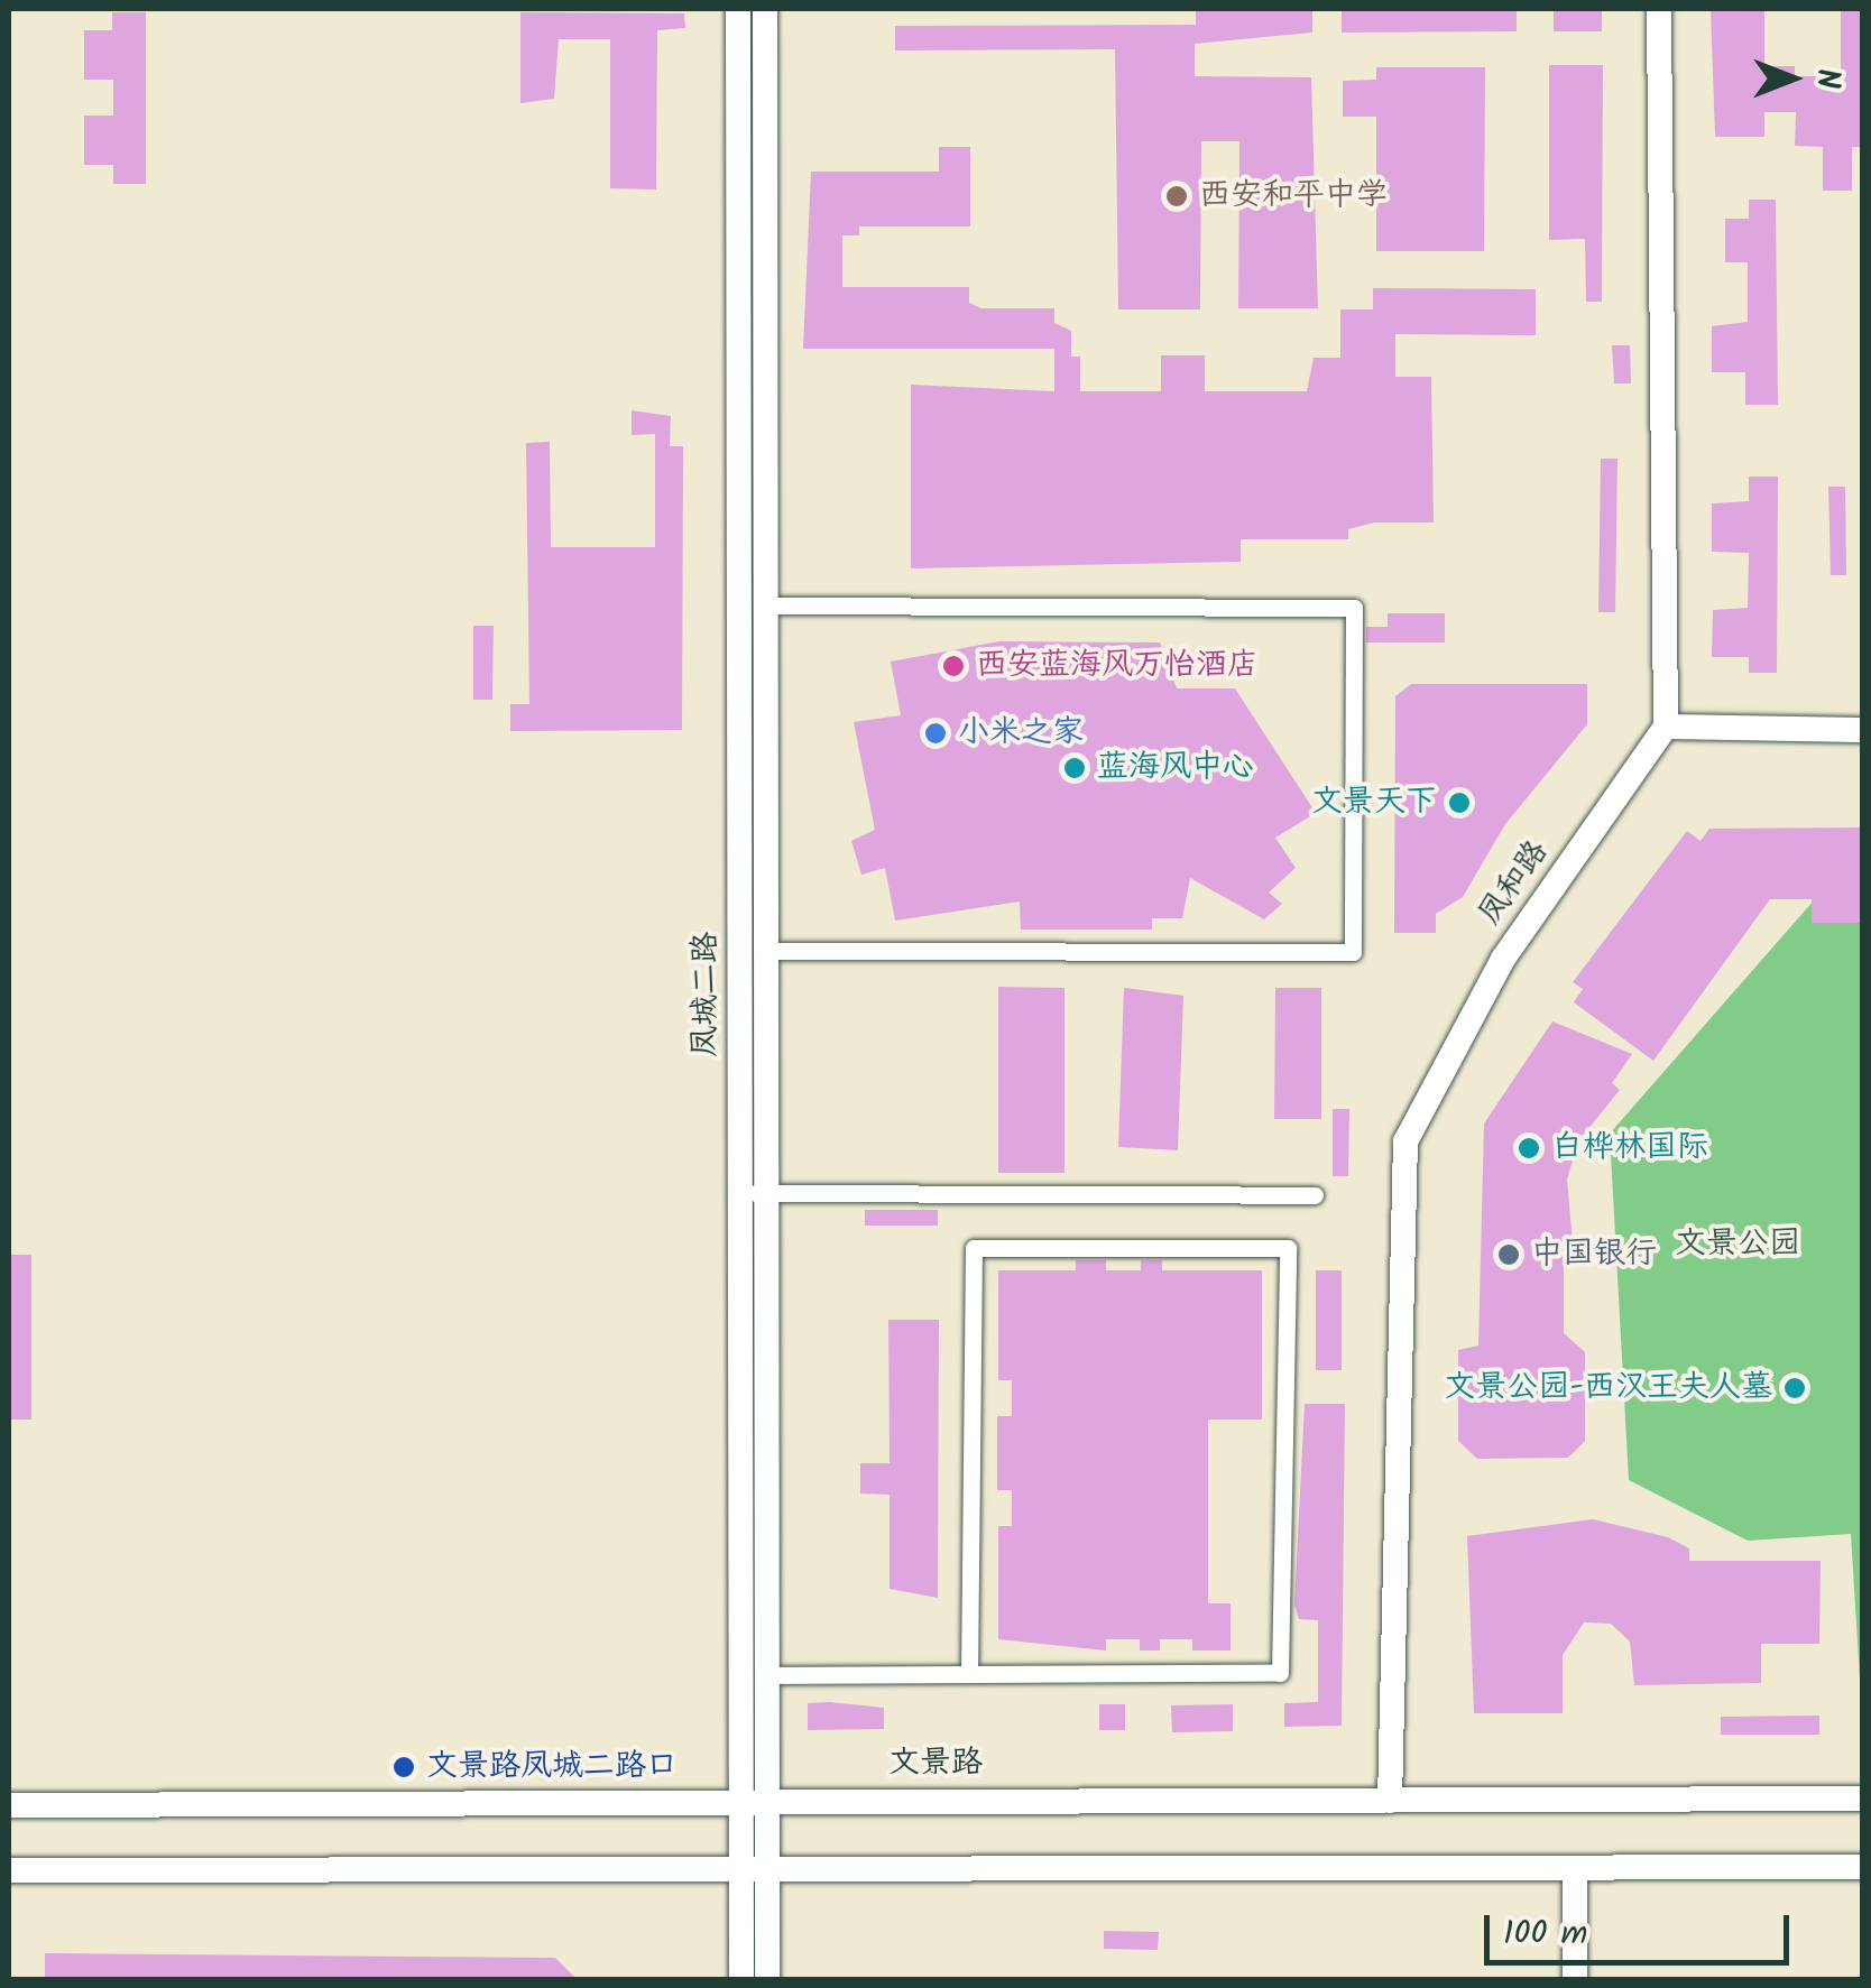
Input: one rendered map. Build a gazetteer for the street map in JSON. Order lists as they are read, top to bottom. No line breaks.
{"streets":{"main road":["凤和路","凤城二路","文景路"]},"crossings":[["凤和路","文景路"],["凤城二路","文景路"]],"parks":["文景公园"],"places":["西安和平中学","西安蓝海风万怡酒店","小米之家","蓝海风中心","文景天下","白桦林国际","中国银行","文景公园-西汉王夫人墓","文景路凤城二路口"],"scale_bar":"100 m","north":"right"}
